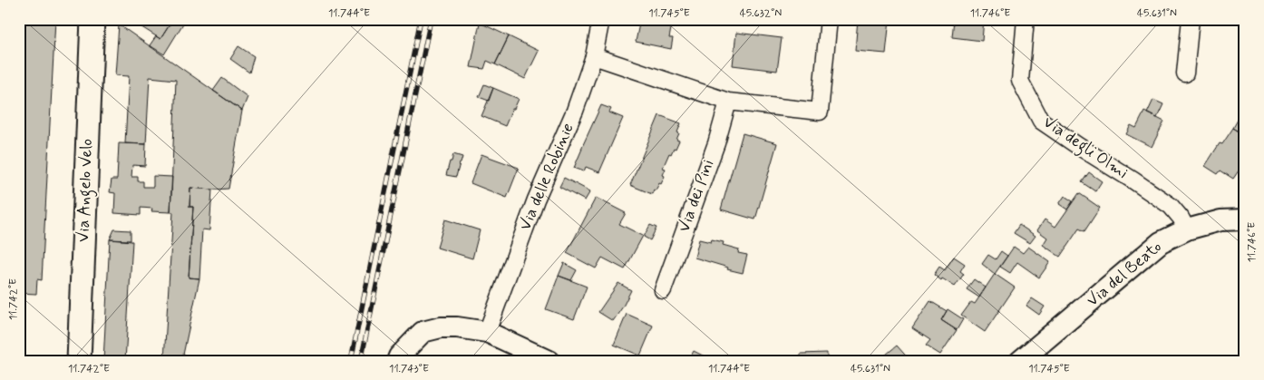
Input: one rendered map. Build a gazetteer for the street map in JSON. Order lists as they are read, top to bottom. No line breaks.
{"streets":{"main road":["Via Angelo Velo"],"street":["Via degli Olmi","Via delle Robinie","Via dei Pini","Via del Beato"]},"crossings":[["Via degli Olmi","Via del Beato"]],"coordinates":["11.744°E","11.745°E","45.632°N","11.746°E","45.631°N","11.742°E","11.743°E"]}
